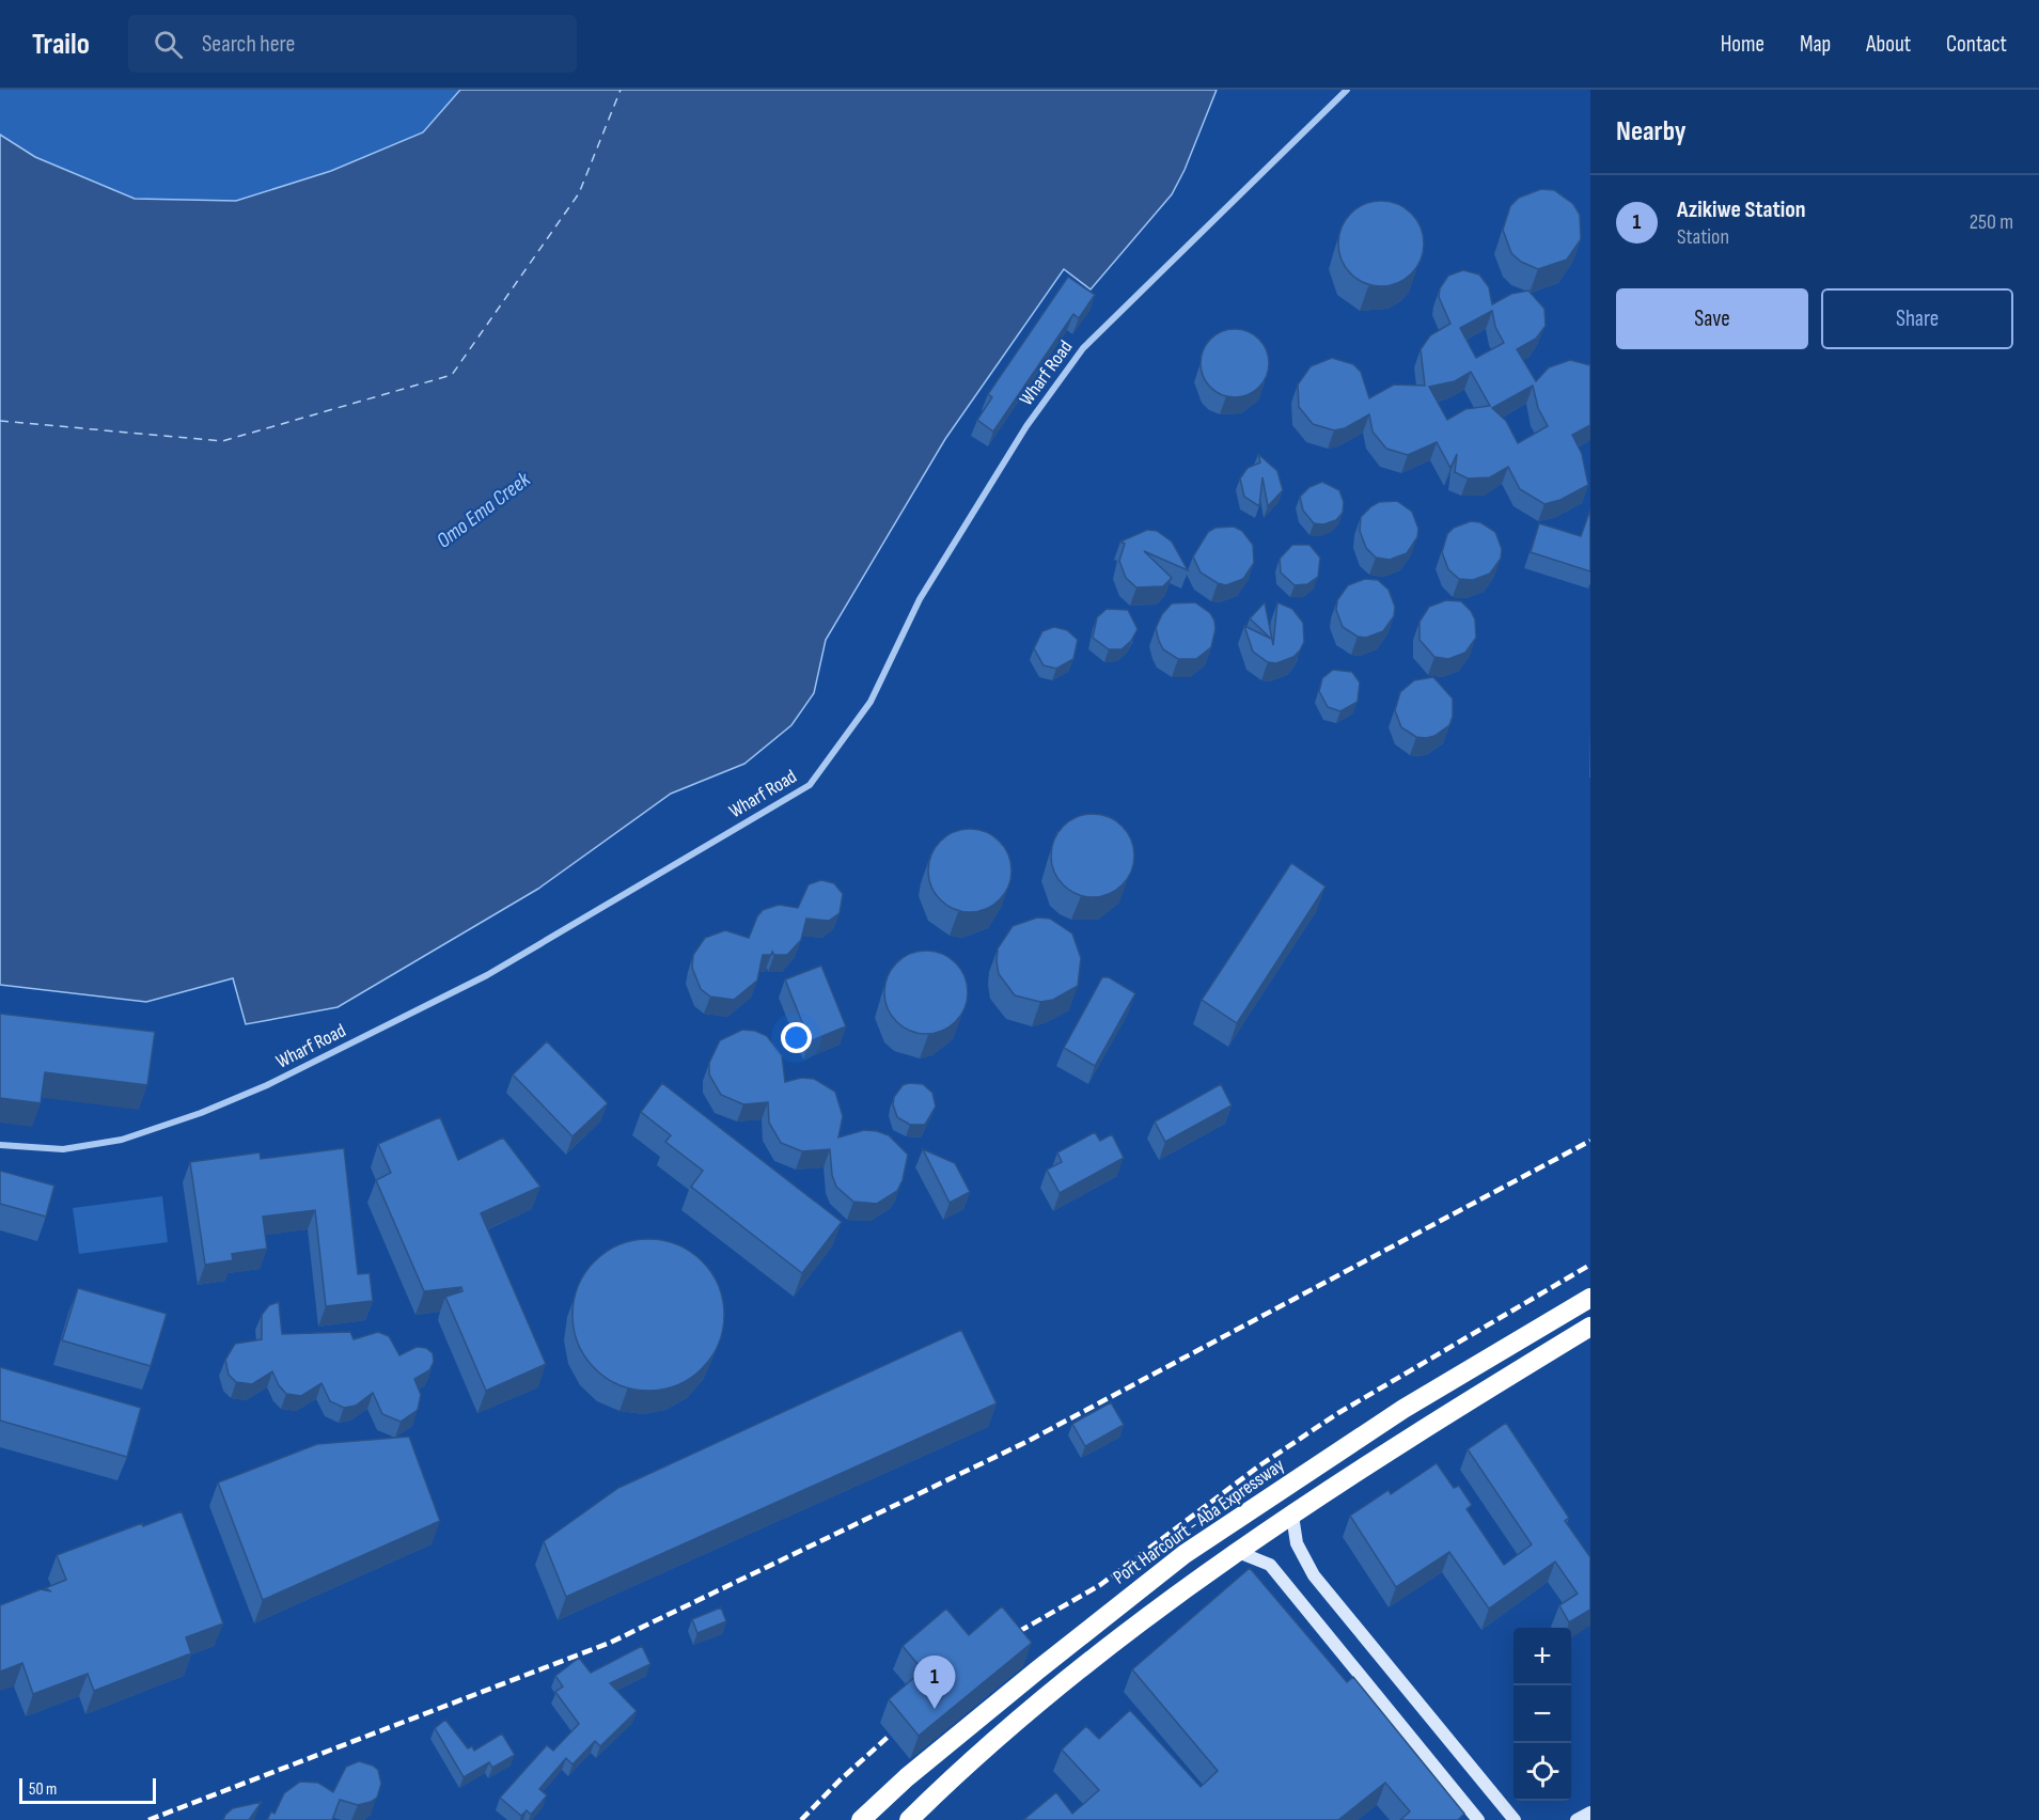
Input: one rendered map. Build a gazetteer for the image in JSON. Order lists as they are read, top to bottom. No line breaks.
{"streets":{"highway":["Port Harcourt - Aba Expressway"],"street":["Wharf Road"]},"water":["Omo Ema Creek"],"scale_bar":"50 m","page":{"header":"Trailo","search":"Search here","nav":["Home","Map","About","Contact"],"heading":"Nearby","list":[{"mark":"1","name":"Azikiwe Station","note":"Station","value":"250 m"}],"buttons":["Save","Share"],"map_buttons":["+","−"],"pins":"1","scale":"50 m"}}
